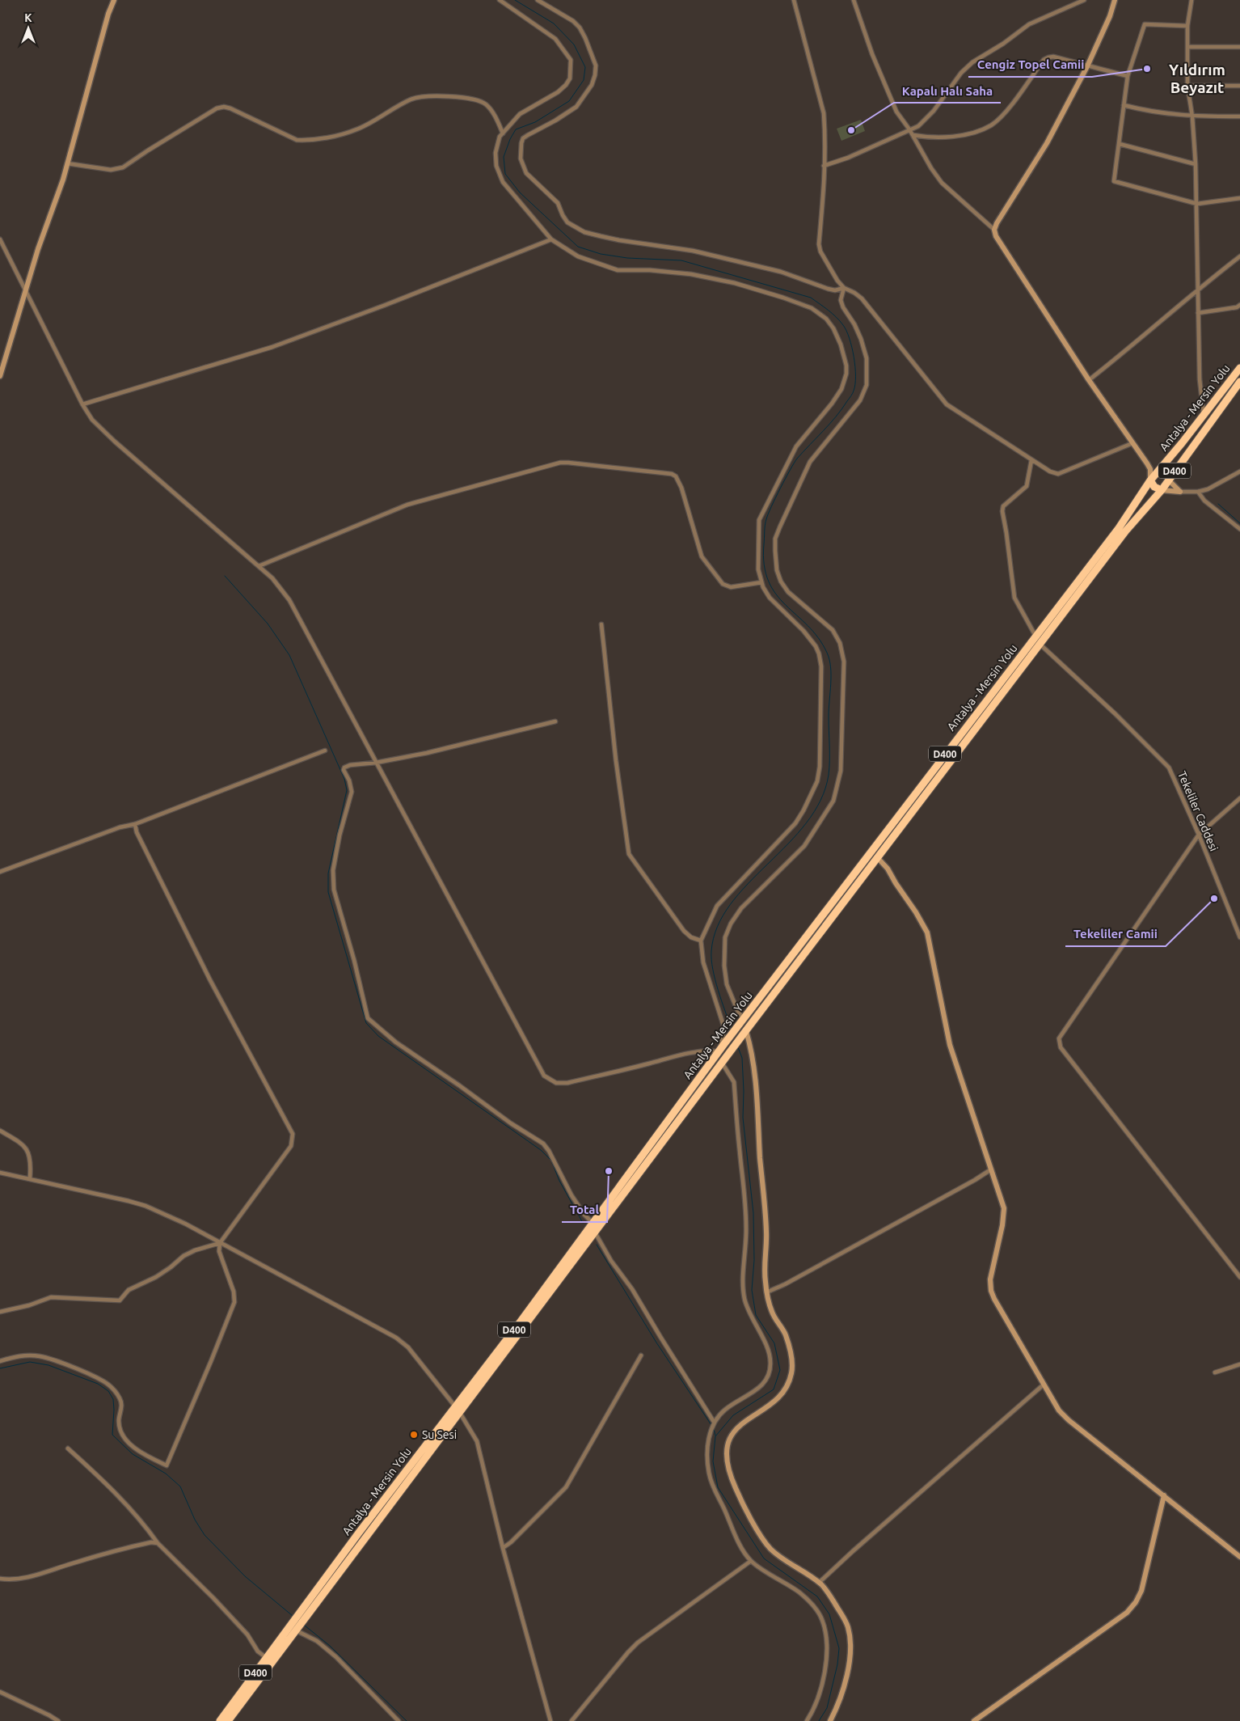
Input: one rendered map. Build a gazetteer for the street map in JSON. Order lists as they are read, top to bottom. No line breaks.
{"streets":{"highway":["Antalya - Mersin Yolu","D400"],"street":["Tekeliler Caddesi"]},"crossings":[["Antalya - Mersin Yolu","Tekeliler Caddesi"]],"districts":["Yıldırım Beyazıt"],"places":["Cengiz Topel Camii","Kapalı Halı Saha","Tekeliler Camii","Total","Su Sesi"],"north":"top"}
